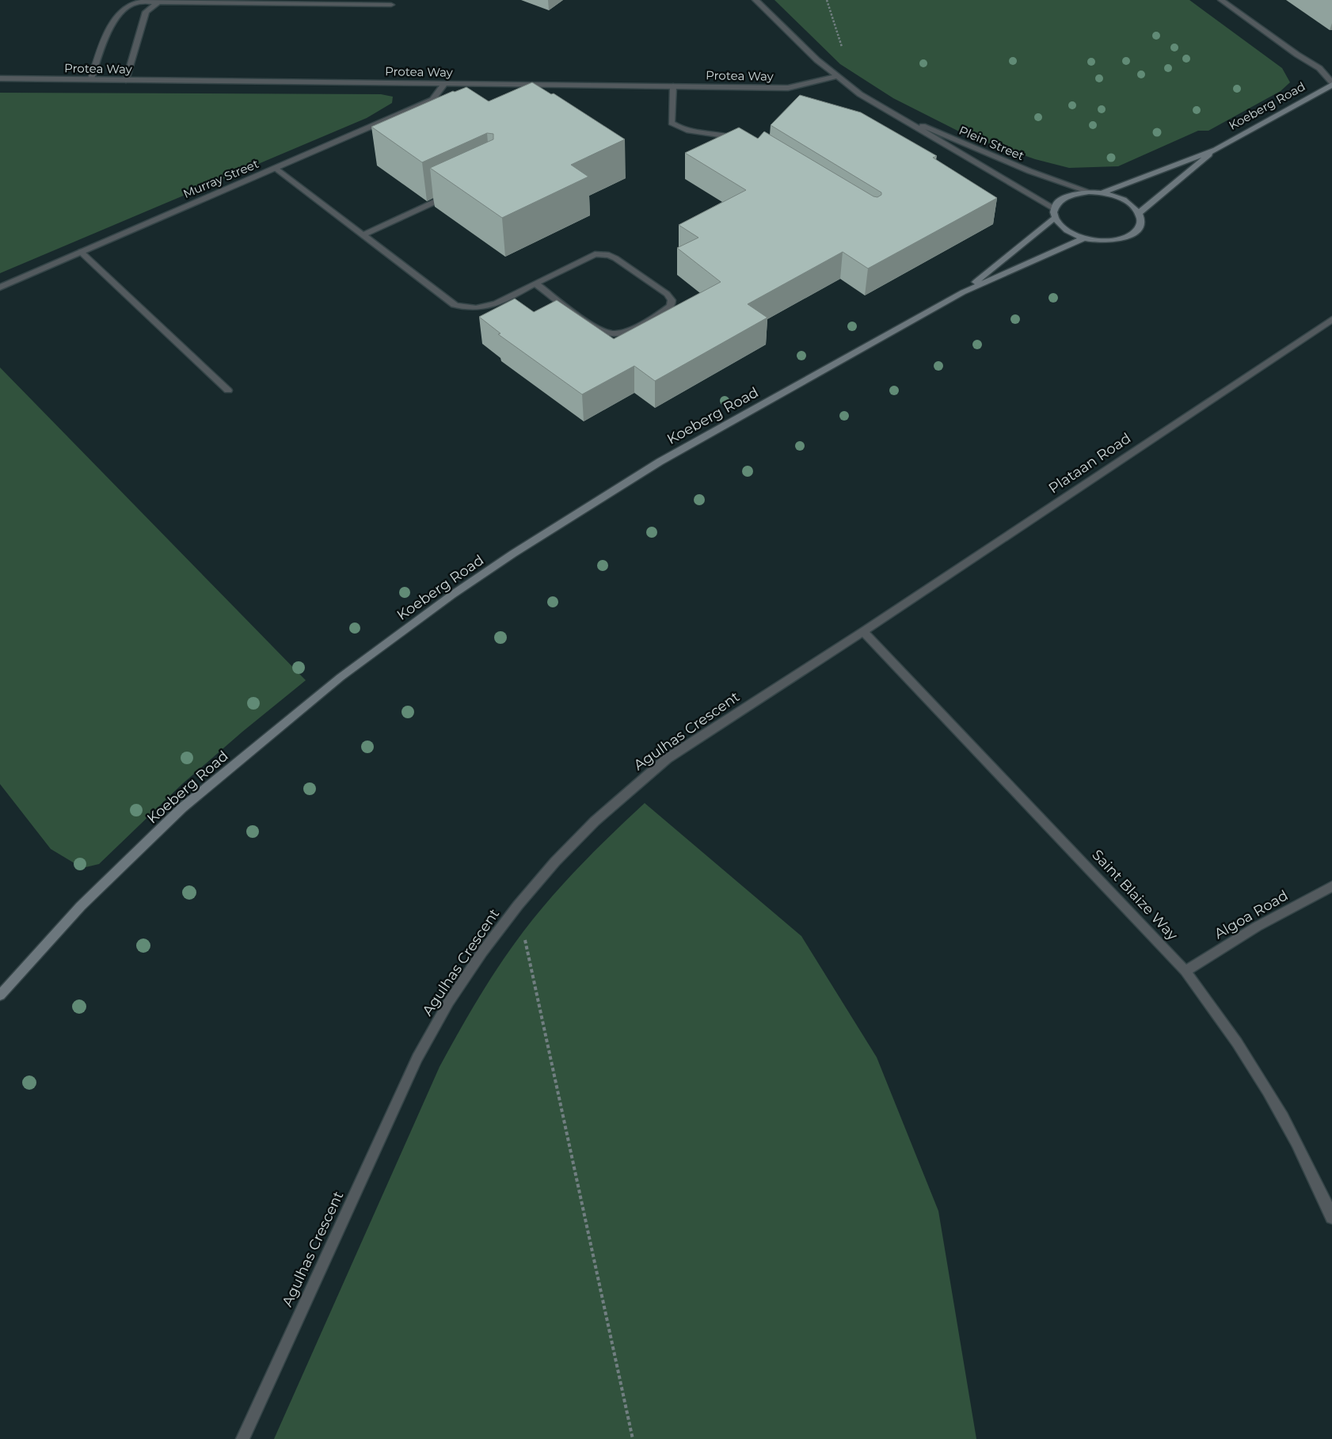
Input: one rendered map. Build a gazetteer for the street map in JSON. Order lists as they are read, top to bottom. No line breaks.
{"streets":{"main road":["Koeberg Road"],"street":["Protea Way","Plein Street","Murray Street","Plataan Road","Agulhas Crescent","Saint Blaize Way","Algoa Road"]},"crossings":[["Protea Way","Plein Street"],["Protea Way","Murray Street"],["Plataan Road","Agulhas Crescent"],["Plataan Road","Saint Blaize Way"],["Agulhas Crescent","Saint Blaize Way"],["Saint Blaize Way","Algoa Road"]]}
